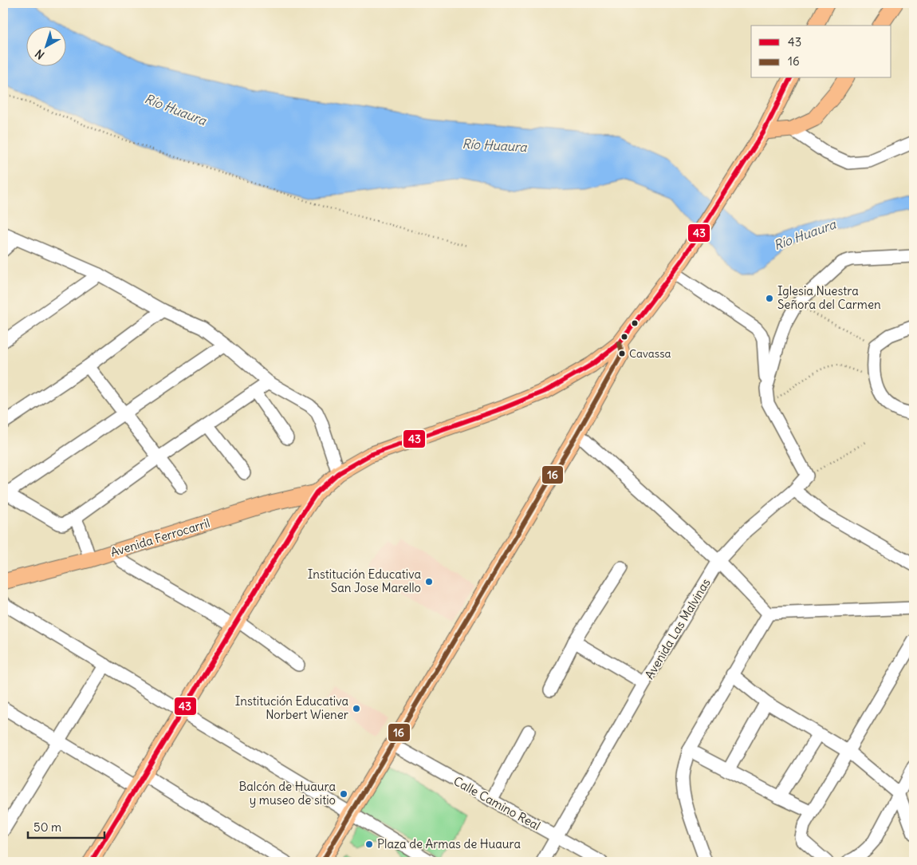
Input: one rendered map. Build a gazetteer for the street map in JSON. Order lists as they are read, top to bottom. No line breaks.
{"streets":{"main road":["Avenida Ferrocarril"],"street":["Avenida Las Malvinas","Calle Camino Real"]},"crossings":[["Avenida Las Malvinas","Calle Camino Real"]],"water":["Río Huaura"],"places":["Iglesia Nuestra Señora del Carmen","Cavassa","Institución Educativa San Jose Marello","Institución Educativa Norbert Wiener","Balcón de Huaura y museo de sitio","Plaza de Armas de Huaura"],"lines":["transit line 43","transit line 16"],"legend":["43","16"],"scale_bar":"50 m","north":"bottom left"}
